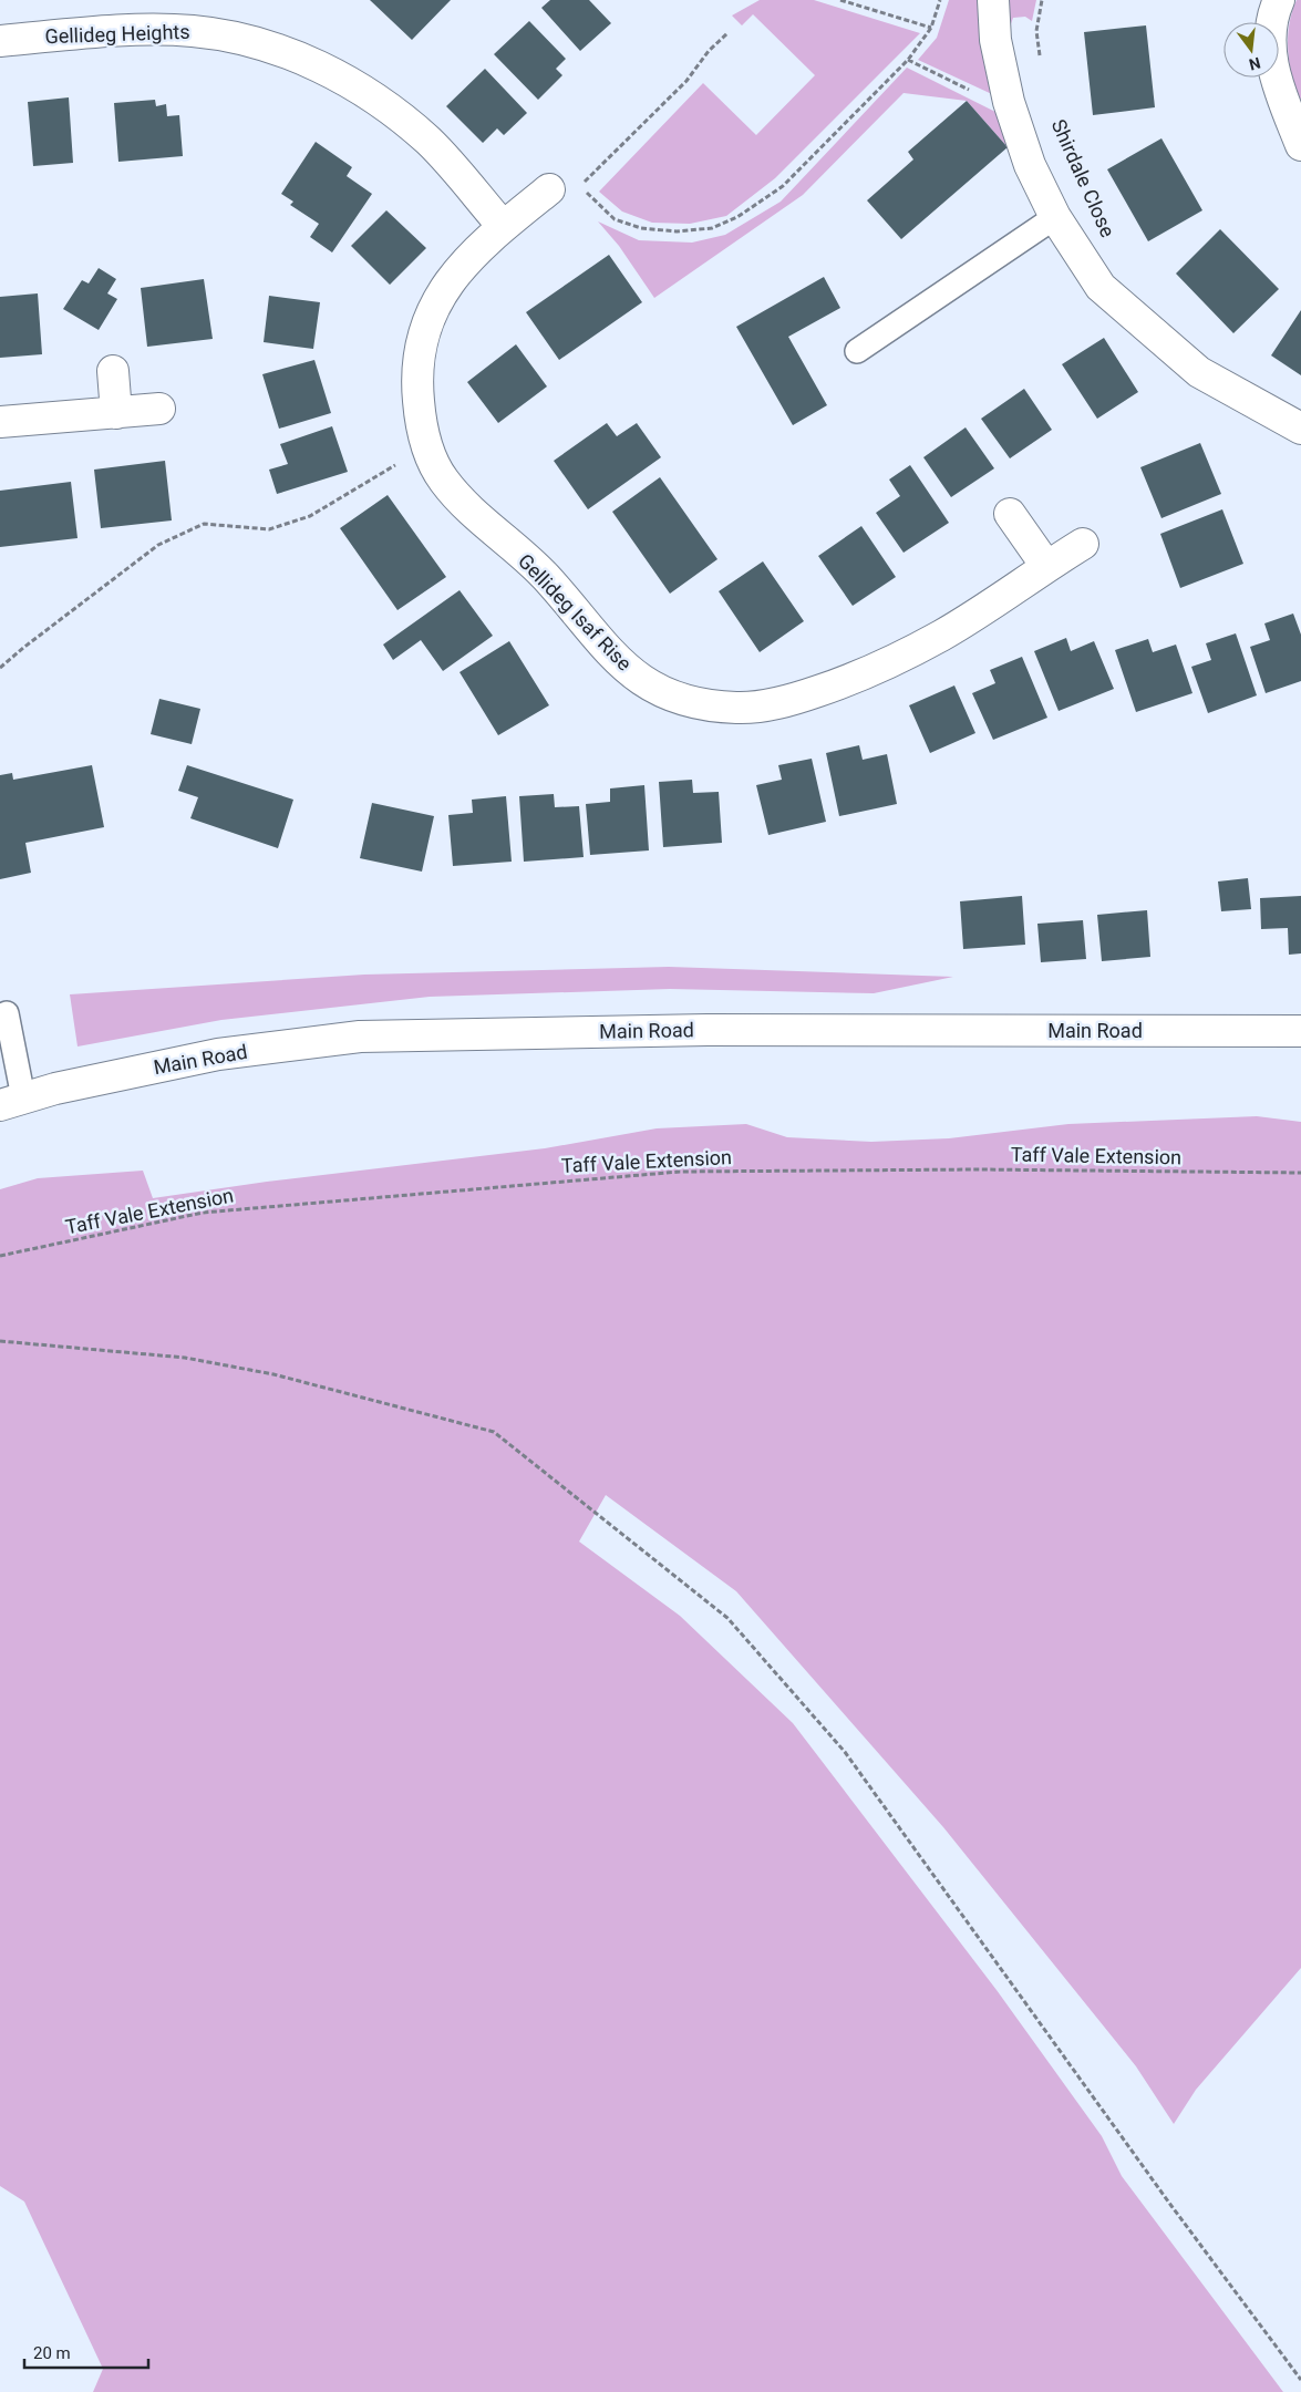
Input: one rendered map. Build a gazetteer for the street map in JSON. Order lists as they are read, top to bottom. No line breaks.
{"streets":{"street":["Gellideg Heights","Gellideg Isaf Rise","Main Road"],"path":["Taff Vale Extension"]},"crossings":[["Gellideg Heights","Gellideg Isaf Rise"]],"scale_bar":"20 m","north":"bottom"}
